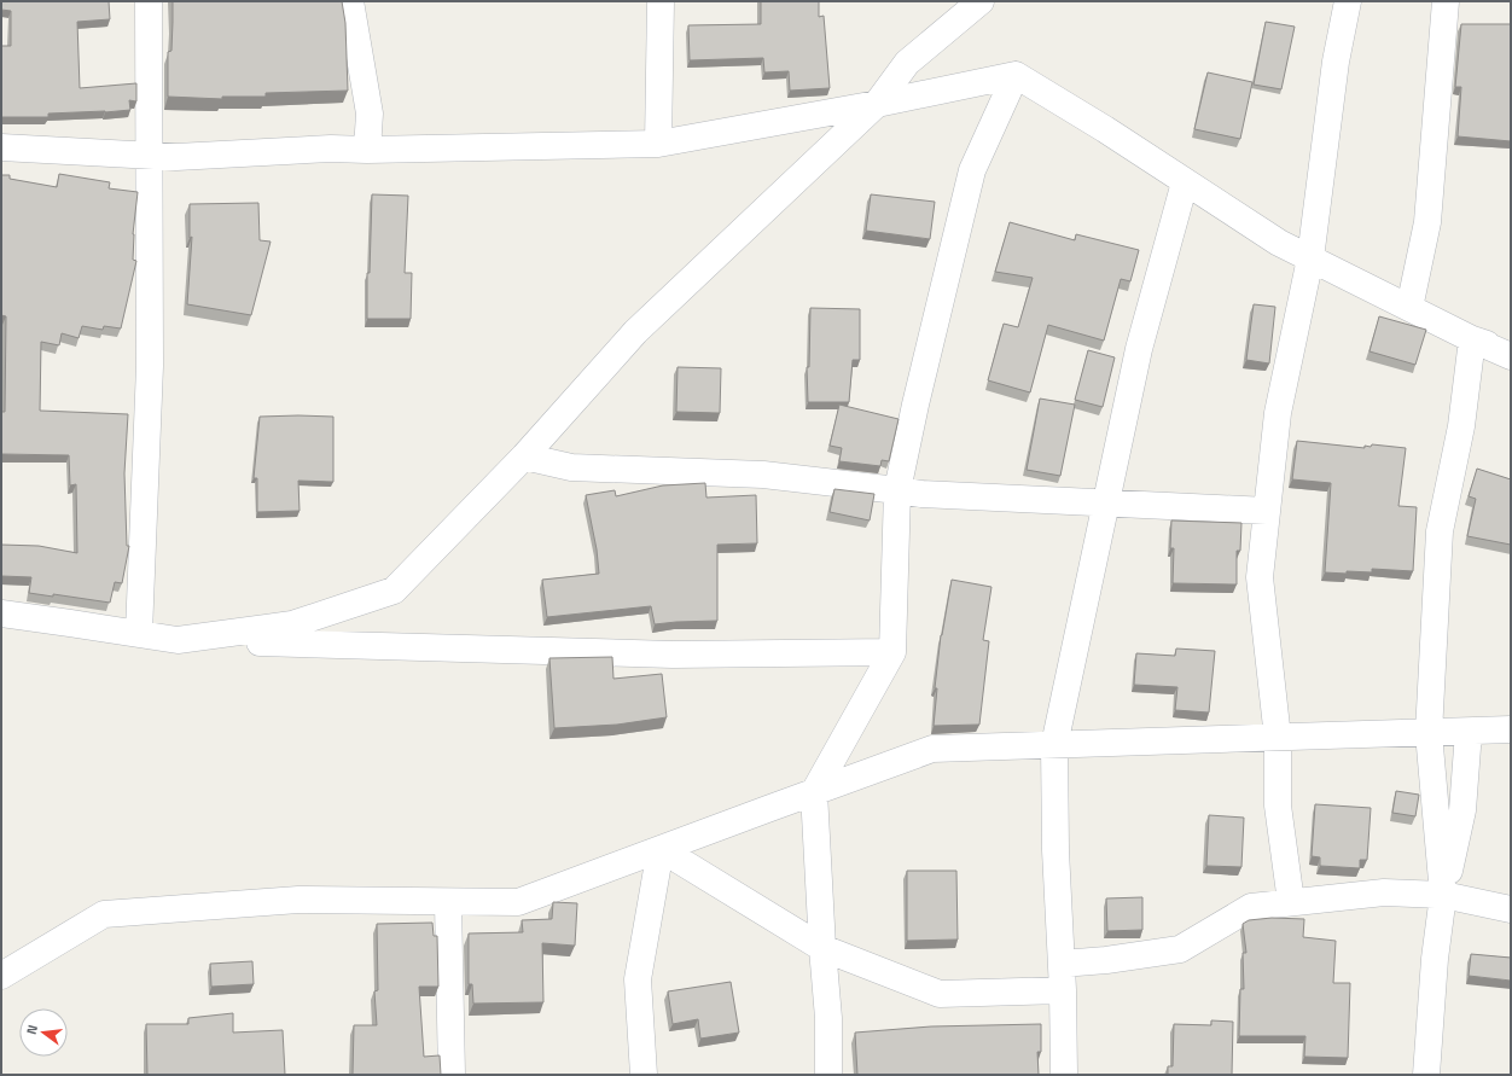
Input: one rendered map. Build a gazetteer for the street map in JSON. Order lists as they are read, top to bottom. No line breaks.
{"north":"left"}
